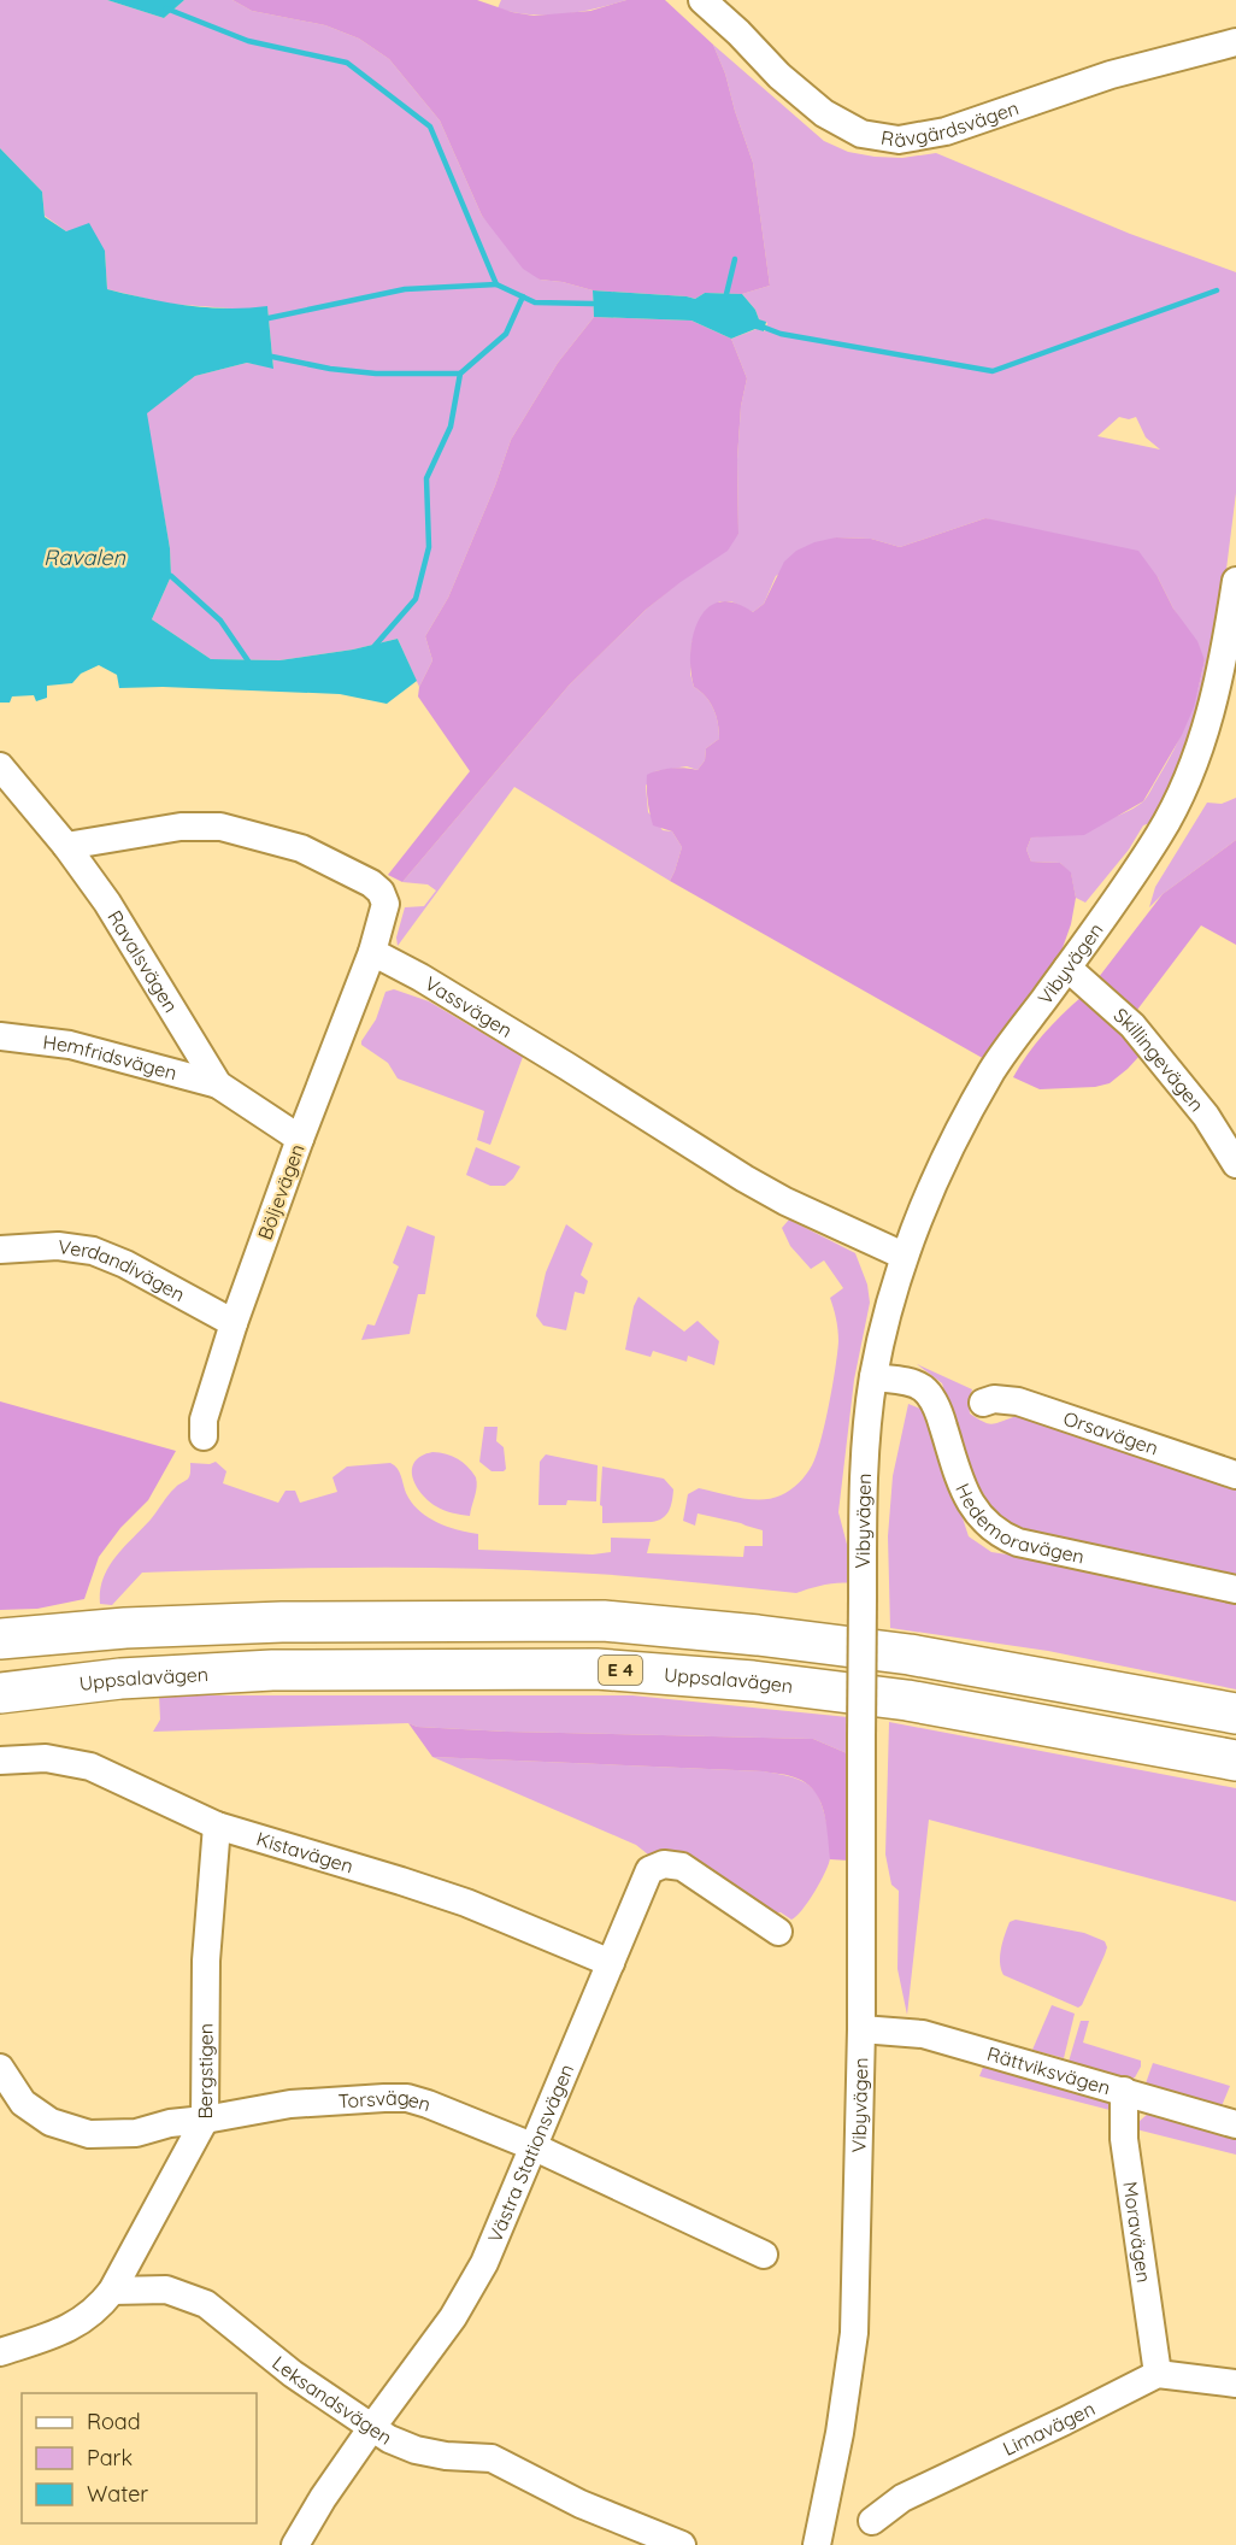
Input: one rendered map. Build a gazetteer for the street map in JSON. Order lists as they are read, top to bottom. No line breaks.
{"streets":{"highway":["E 4","Uppsalavägen"],"street":["Rävgärdsvägen","Ravalsvägen","Vibyvägen","Vassvägen","Hemfridsvägen","Skillingevägen","Böljevägen","Verdandivägen","Orsavägen","Hedemoravägen","Kistavägen","Bergstigen","Rättviksvägen","Torsvägen","Västra Stationsvägen","Moravägen","Leksandsvägen","Limavägen"]},"crossings":[["Ravalsvägen","Hemfridsvägen"],["Ravalsvägen","Böljevägen"],["Vibyvägen","Vassvägen"],["Vibyvägen","Skillingevägen"],["Vibyvägen","Hedemoravägen"],["Vibyvägen","Rättviksvägen"],["Vassvägen","Böljevägen"],["Böljevägen","Verdandivägen"],["Kistavägen","Bergstigen"],["Kistavägen","Västra Stationsvägen"],["Bergstigen","Torsvägen"],["Bergstigen","Leksandsvägen"],["Rättviksvägen","Moravägen"],["Torsvägen","Västra Stationsvägen"],["Västra Stationsvägen","Leksandsvägen"],["Moravägen","Limavägen"]],"water":["Ravalen"],"legend":["Road","Park","Water"]}
